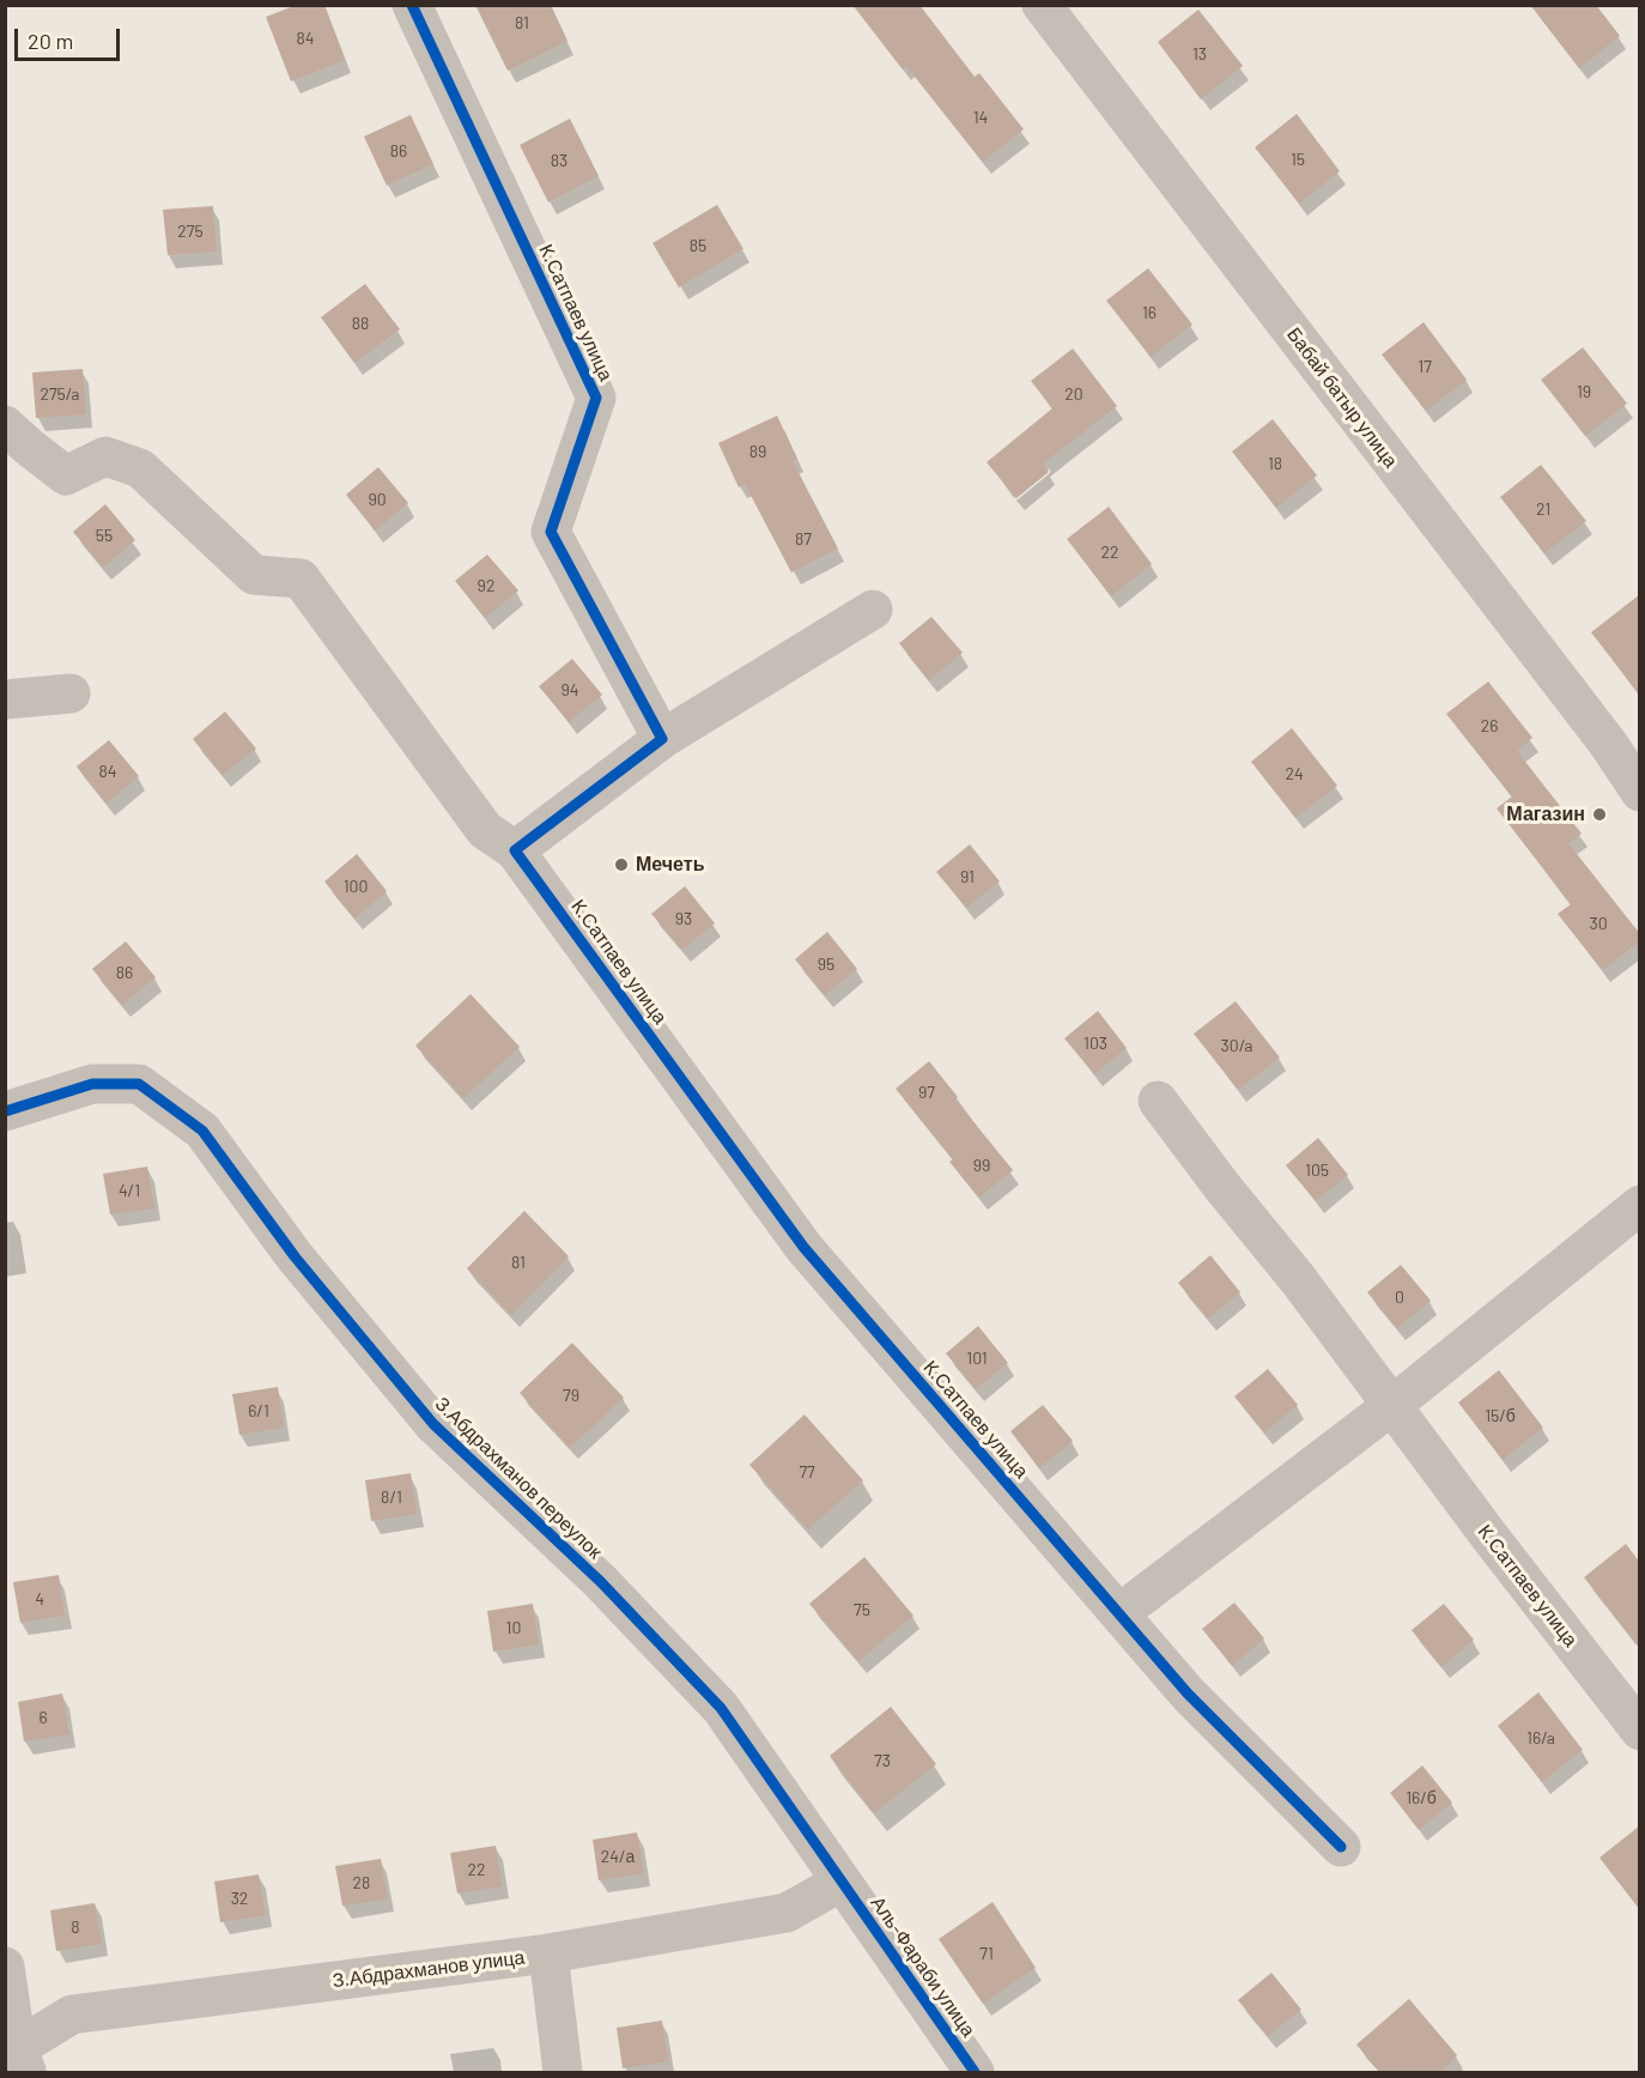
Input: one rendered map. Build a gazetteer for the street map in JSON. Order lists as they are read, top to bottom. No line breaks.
{"streets":{"street":["К.Сатпаев улица","Бабай батыр улица","З.Абдрахманов переулок","Аль-Фараби улица","З.Абдрахманов улица"]},"crossings":[["З.Абдрахманов переулок","Аль-Фараби улица"],["З.Абдрахманов переулок","З.Абдрахманов улица"],["Аль-Фараби улица","З.Абдрахманов улица"]],"places":["Магазин","Мечеть"],"house_numbers":["81","84","13","14","86","15","83","275","85","16","88","17","19","275/a","20","89","18","90","21","55","87","22","92","94","26","84","24","91","100","93","30","95","86","103","30/a","97","99","105","4/1","81","0","101","79","6/1","15/б","77","8/1","4","75","10","6","16/a","73","16/б","24/а","22","28","32","8","71"],"scale_bar":"20 m"}
